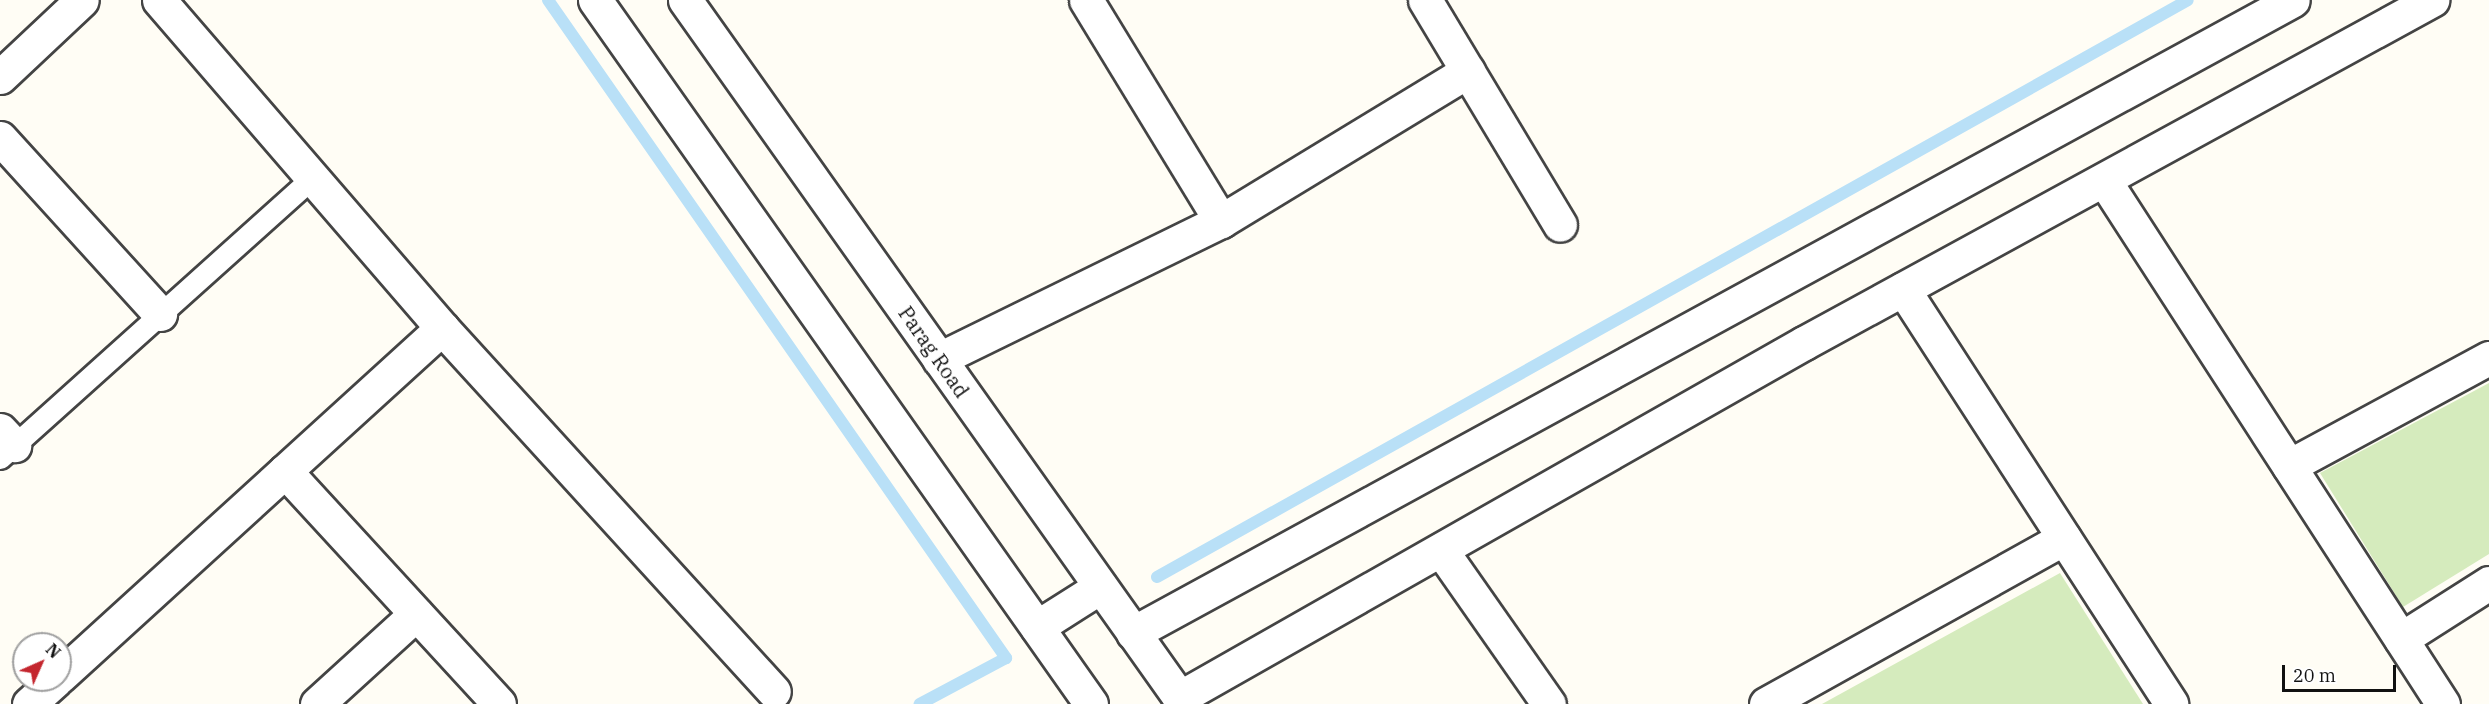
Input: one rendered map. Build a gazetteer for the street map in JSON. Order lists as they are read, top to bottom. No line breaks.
{"streets":{"street":["Parag Road"]},"scale_bar":"20 m","north":"top right"}
